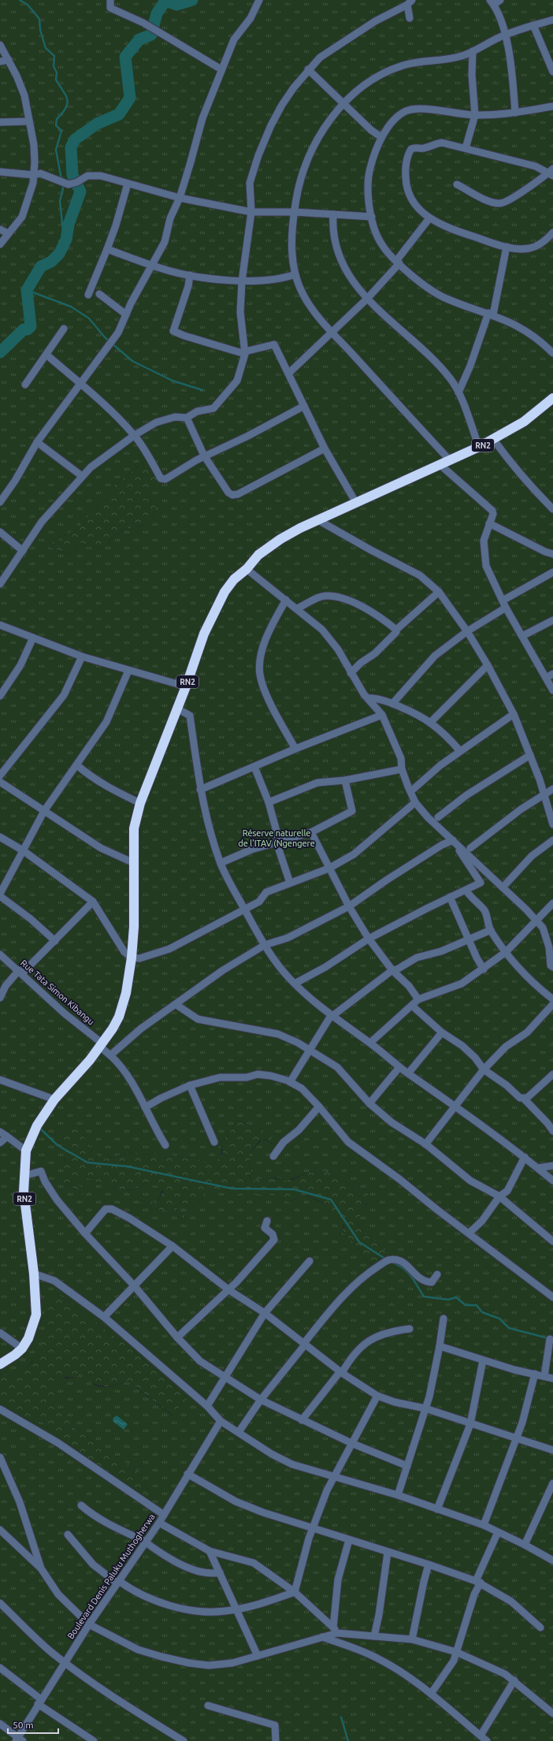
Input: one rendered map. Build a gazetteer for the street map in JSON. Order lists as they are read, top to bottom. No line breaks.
{"streets":{"highway":["RN2"],"street":["Rue Tata Simon Kibangu","Boulevard Denis Paluku Muthogherwa"]},"crossings":[["RN2","Rue Tata Simon Kibangu"]],"parks":["Réserve naturelle de l'ITAV (Ngengere"],"scale_bar":"50 m"}
